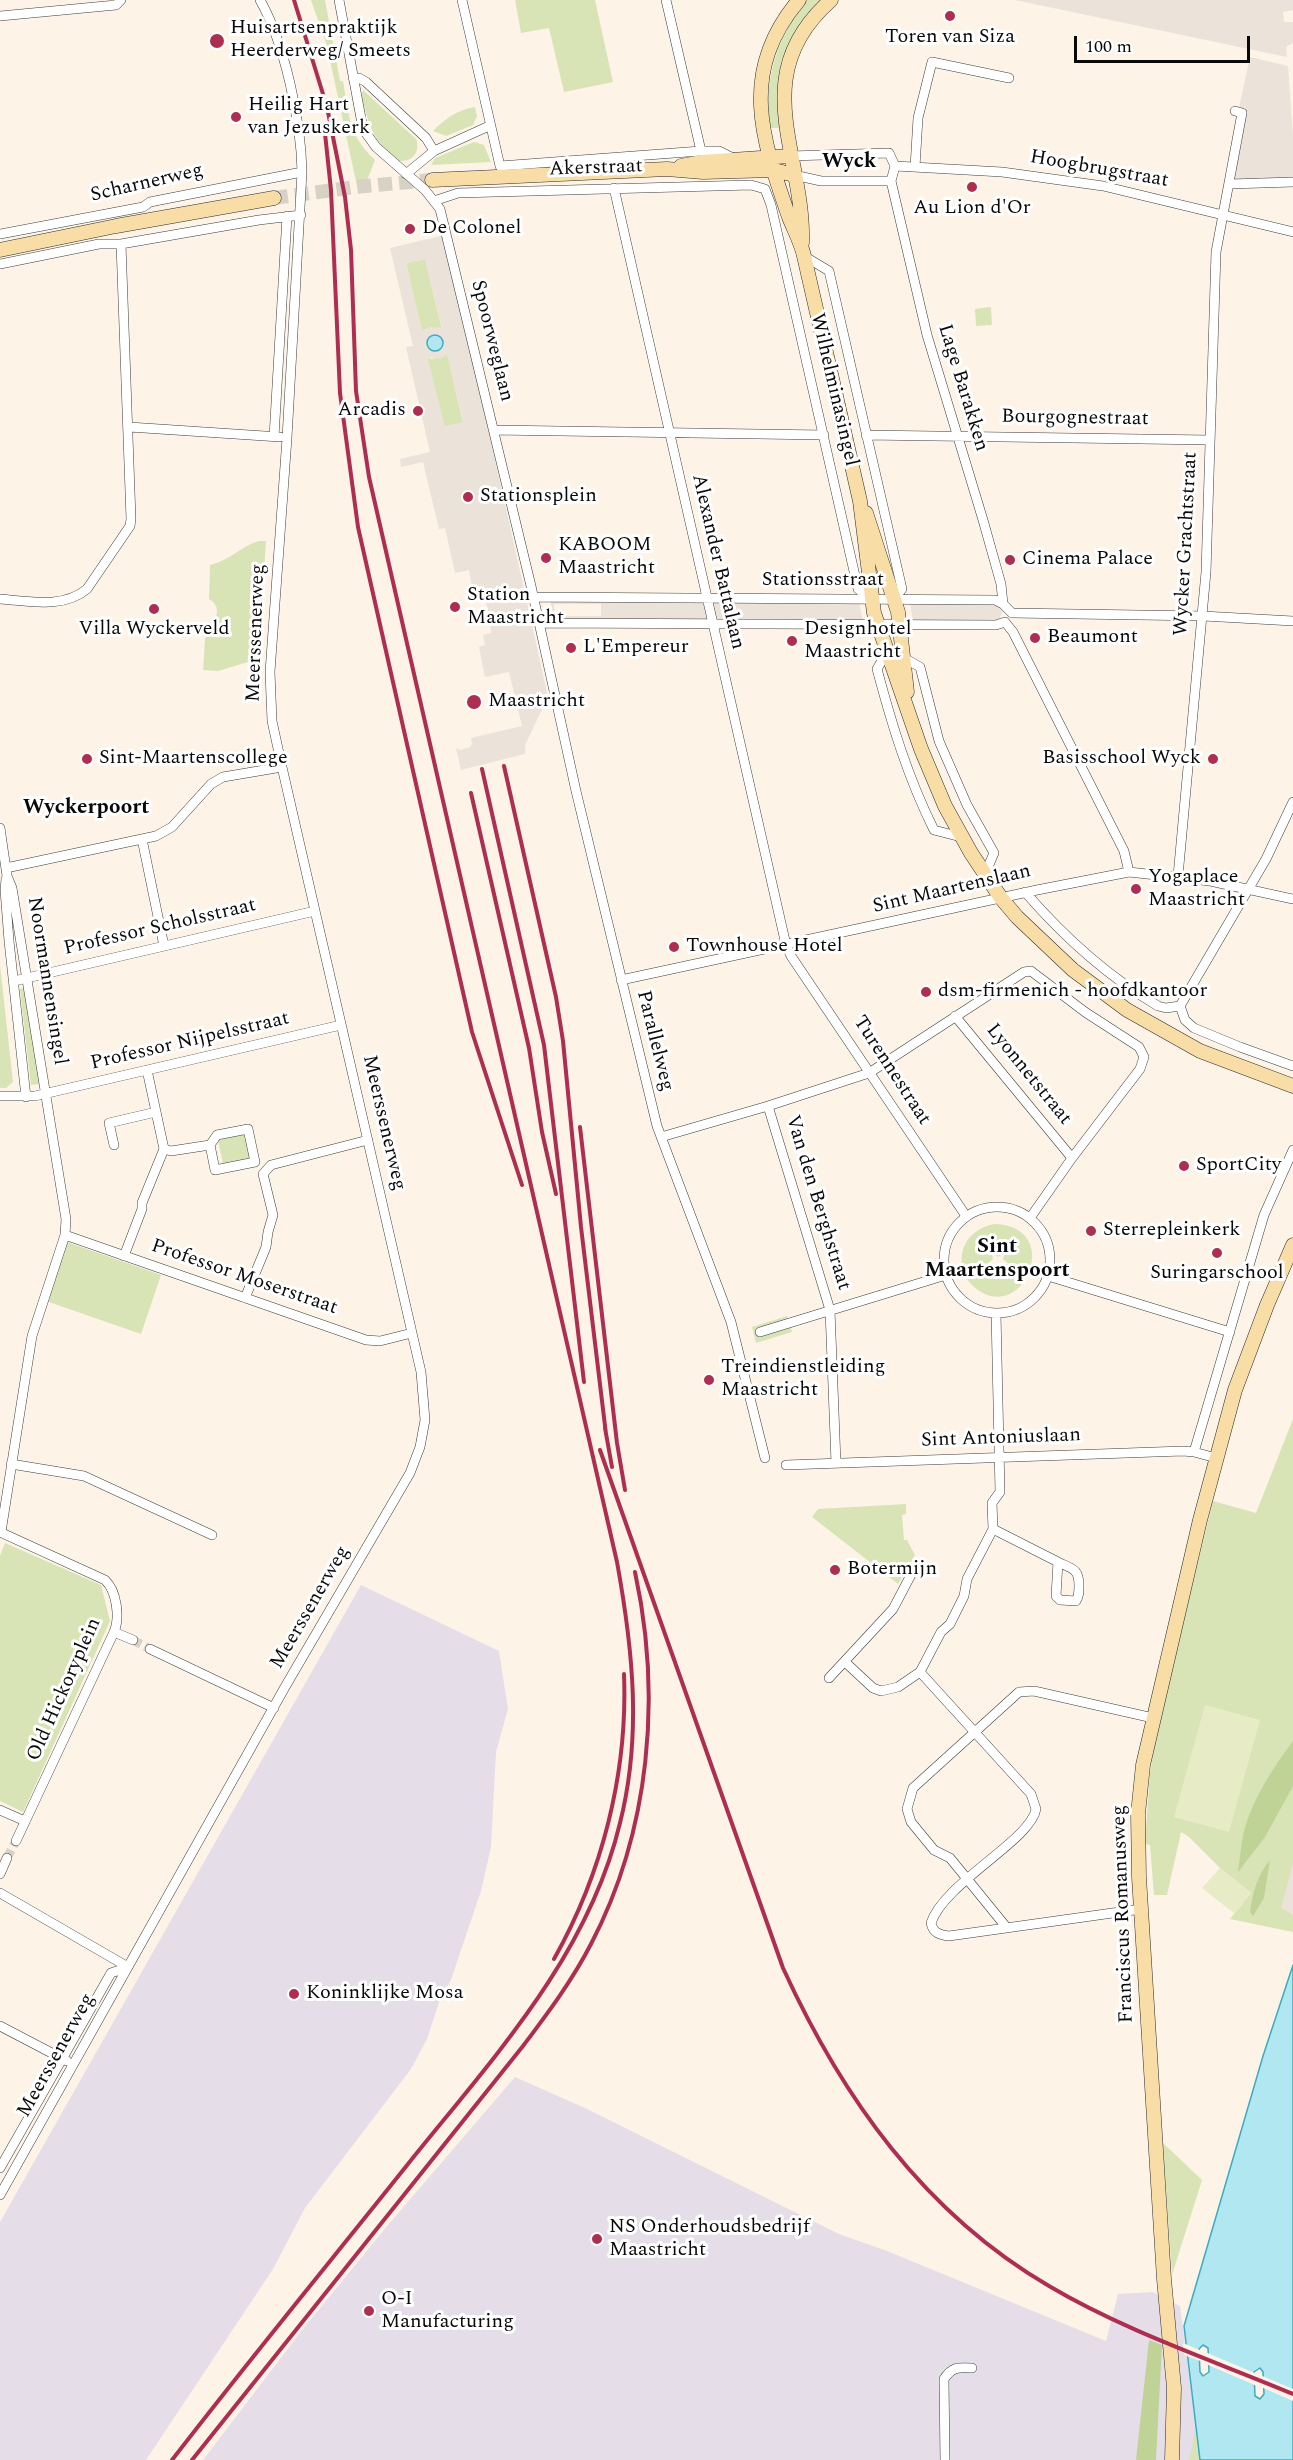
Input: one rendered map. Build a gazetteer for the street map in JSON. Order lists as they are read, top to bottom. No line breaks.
{"streets":{"street":["Akerstraat","Hoogbrugstraat","Scharnerweg","Spoorweglaan","Lage Barakken","Wilhelminasingel","Bourgognestraat","Wycker Grachtstraat","Alexander Battalaan","Stationsstraat","Meerssenerweg","Sint Maartenslaan","Professor Scholsstraat","Noormannensingel","Parallelweg","Professor Nijpelsstraat","Turennestraat","Lyonnetstraat","Van den Berghstraat","Professor Moserstraat","Sint Antoniuslaan","Old Hickoryplein","Franciscus Romanusweg"]},"crossings":[["Akerstraat","Spoorweglaan"],["Akerstraat","Wilhelminasingel"],["Akerstraat","Alexander Battalaan"],["Hoogbrugstraat","Wycker Grachtstraat"],["Scharnerweg","Meerssenerweg"],["Spoorweglaan","Stationsstraat"],["Lage Barakken","Bourgognestraat"],["Lage Barakken","Stationsstraat"],["Wilhelminasingel","Stationsstraat"],["Wilhelminasingel","Sint Maartenslaan"],["Bourgognestraat","Wycker Grachtstraat"],["Wycker Grachtstraat","Sint Maartenslaan"],["Alexander Battalaan","Stationsstraat"],["Alexander Battalaan","Sint Maartenslaan"],["Alexander Battalaan","Turennestraat"],["Meerssenerweg","Professor Scholsstraat"],["Meerssenerweg","Professor Nijpelsstraat"],["Meerssenerweg","Professor Moserstraat"],["Sint Maartenslaan","Parallelweg"],["Sint Maartenslaan","Turennestraat"],["Professor Scholsstraat","Noormannensingel"],["Noormannensingel","Professor Nijpelsstraat"],["Noormannensingel","Professor Moserstraat"],["Van den Berghstraat","Sint Antoniuslaan"],["Sint Antoniuslaan","Franciscus Romanusweg"]],"districts":["Wyck","Wyckerpoort","Sint Maartenspoort"],"places":["Toren van Siza","Huisartsenpraktijk Heerderweg/ Smeets","Heilig Hart van Jezuskerk","Au Lion d'Or","De Colonel","Arcadis","Stationsplein","KABOOM Maastricht","Cinema Palace","Station Maastricht","Villa Wyckerveld","Beaumont","Designhotel Maastricht","L'Empereur","Maastricht","Sint-Maartenscollege","Basisschool Wyck","Yogaplace Maastricht","Townhouse Hotel","dsm-firmenich - hoofdkantoor","SportCity","Sterrepleinkerk","Suringarschool","Treindienstleiding Maastricht","Botermijn","Koninklijke Mosa","NS Onderhoudsbedrijf Maastricht","O-I Manufacturing"],"scale_bar":"100 m"}
